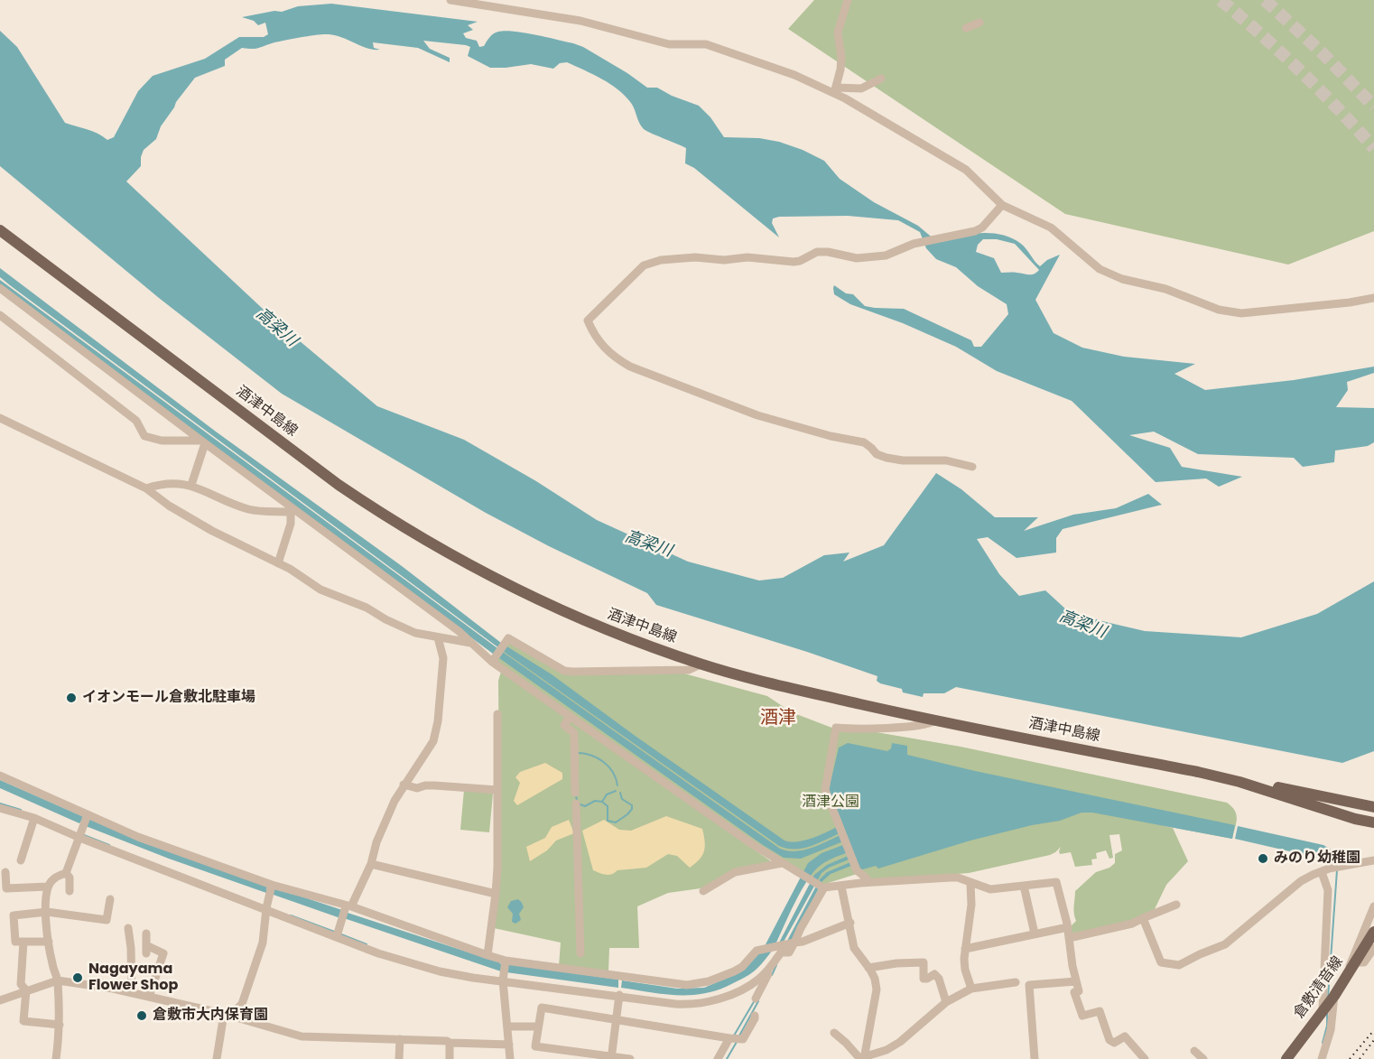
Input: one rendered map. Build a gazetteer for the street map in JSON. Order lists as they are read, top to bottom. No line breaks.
{"streets":{"main road":["酒津中島線","倉敷清音線"]},"districts":["酒津"],"water":["高梁川"],"parks":["酒津公園"],"places":["イオンモール倉敷北駐車場","みのり幼稚園","Nagayama Flower Shop","倉敷市大内保育園"]}
